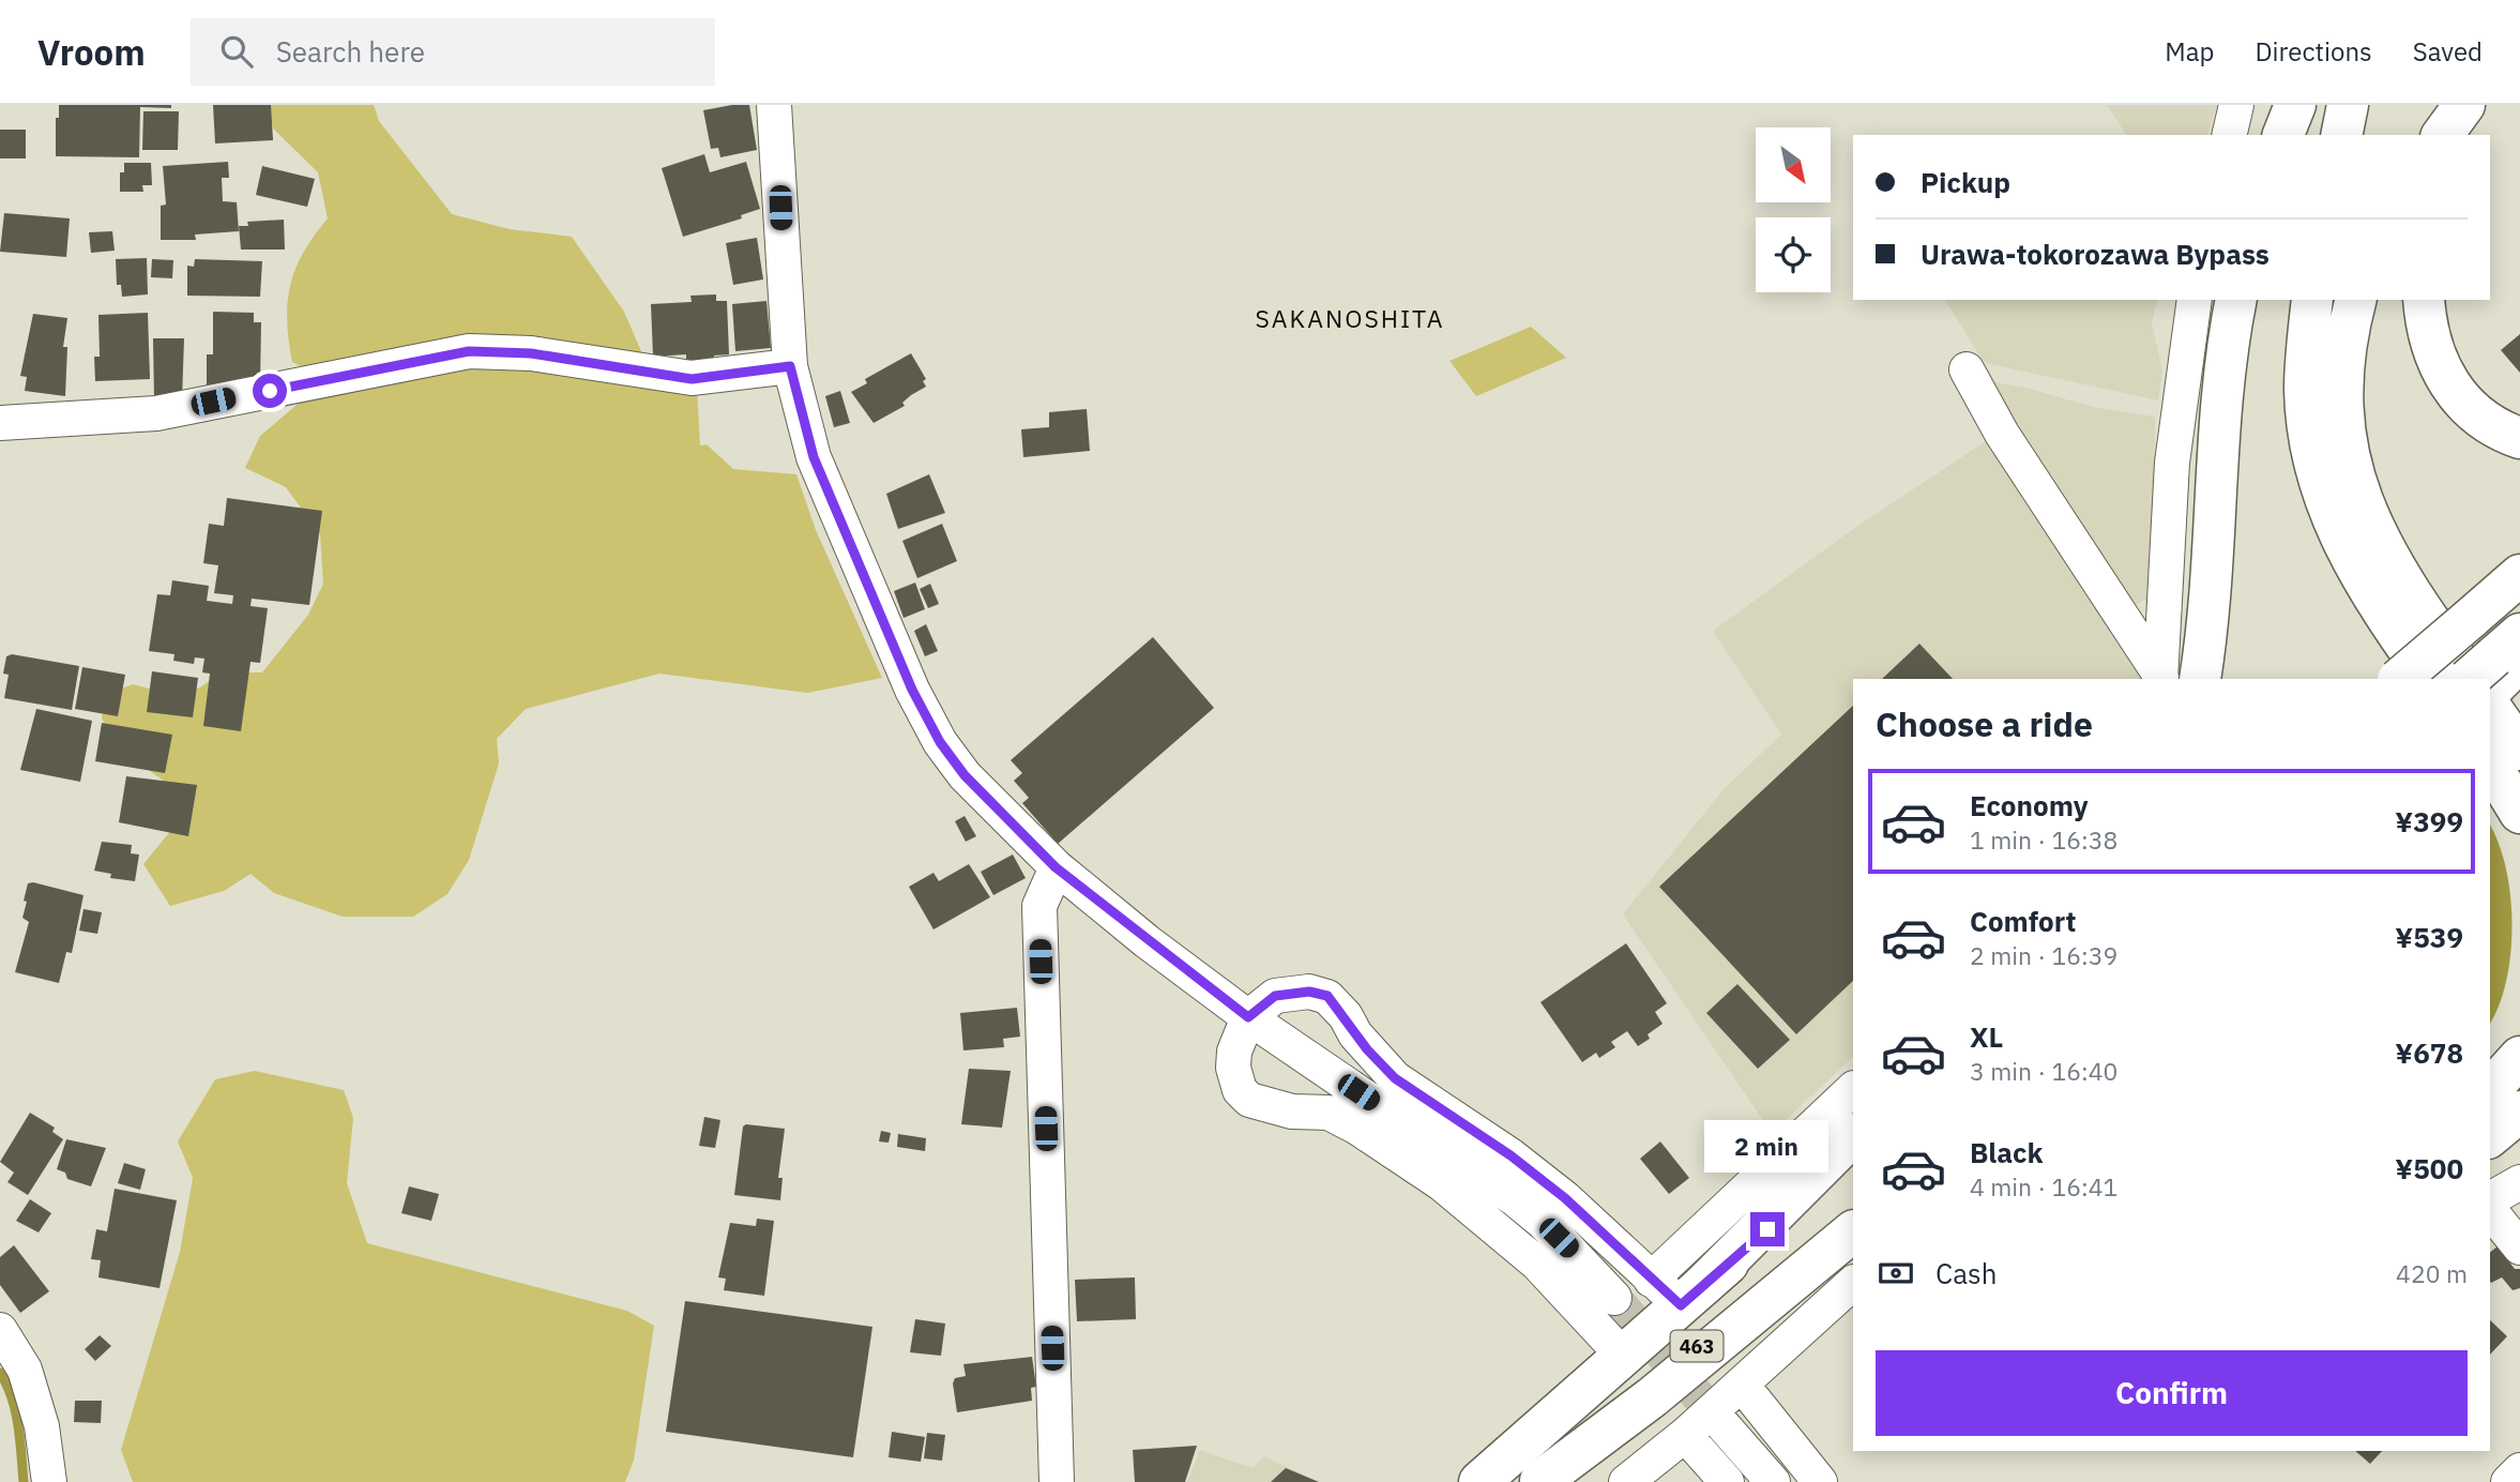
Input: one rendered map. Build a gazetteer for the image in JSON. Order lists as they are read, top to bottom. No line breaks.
{"streets":{"highway":["463"]},"districts":["SAKANOSHITA"],"north":"bottom right","page":{"header":"Vroom","search":"Search here","nav":["Map","Directions","Saved"],"banner":["Pickup","Urawa-tokorozawa Bypass"],"heading":"Choose a ride","list":[{"name":"Economy","note":"1 min · 16:38","value":"¥399"},{"name":"Comfort","note":"2 min · 16:39","value":"¥539"},{"name":"XL","note":"3 min · 16:40","value":"¥678"},{"name":"Black","note":"4 min · 16:41","value":"¥500"}],"bubble":"2 min","pay":["Cash","420 m"],"buttons":"Confirm"}}
